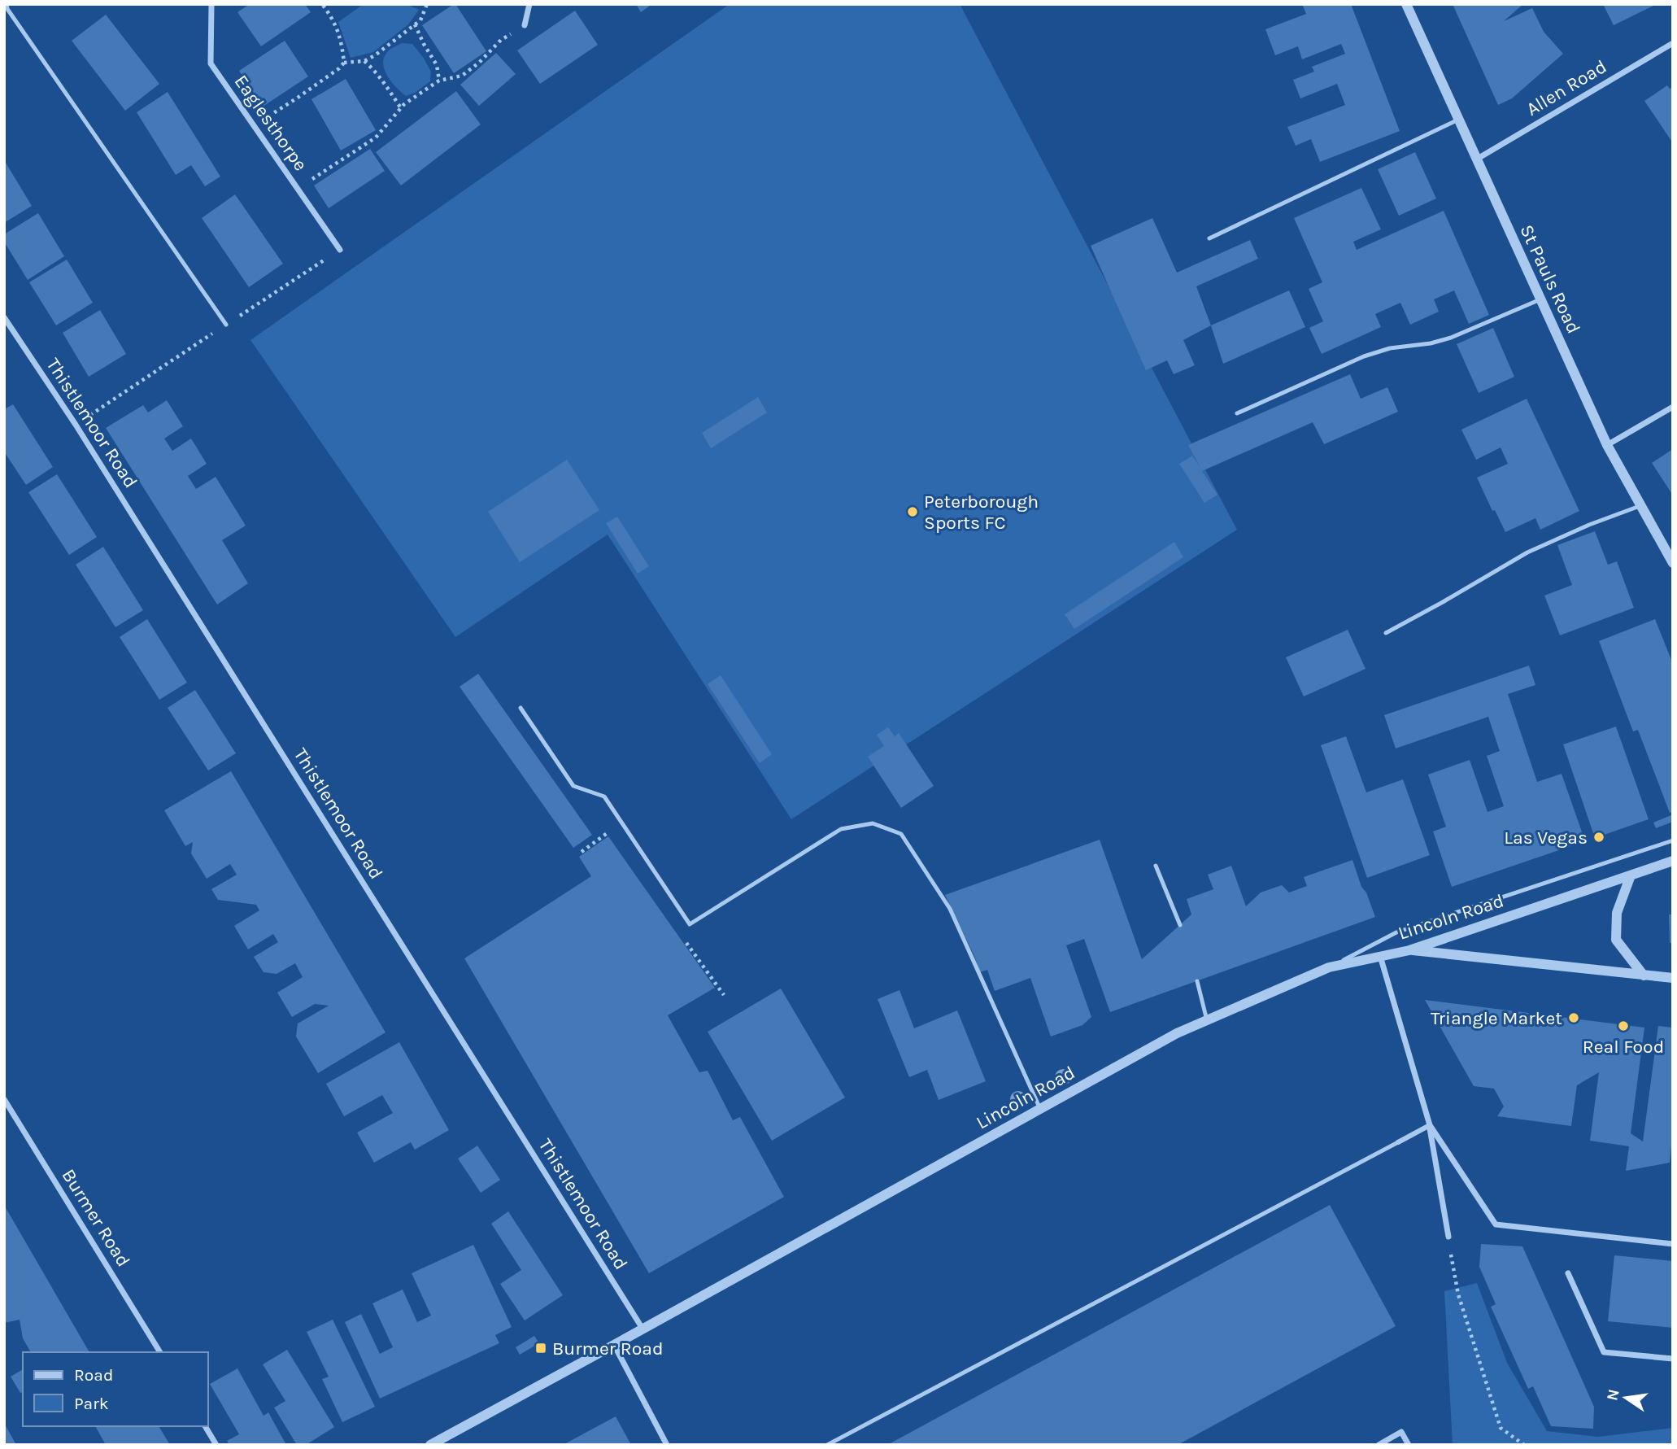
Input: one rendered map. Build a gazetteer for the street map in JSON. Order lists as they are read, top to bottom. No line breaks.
{"streets":{"street":["Allen Road","Eaglesthorpe","St Pauls Road","Thistlemoor Road","Lincoln Road","Burmer Road"]},"crossings":[["Allen Road","St Pauls Road"],["Thistlemoor Road","Lincoln Road"]],"places":{"other":["Peterborough Sports FC","Las Vegas","Triangle Market","Real Food"],"transit":["Burmer Road"]},"legend":["Road","Park"],"north":"left"}
